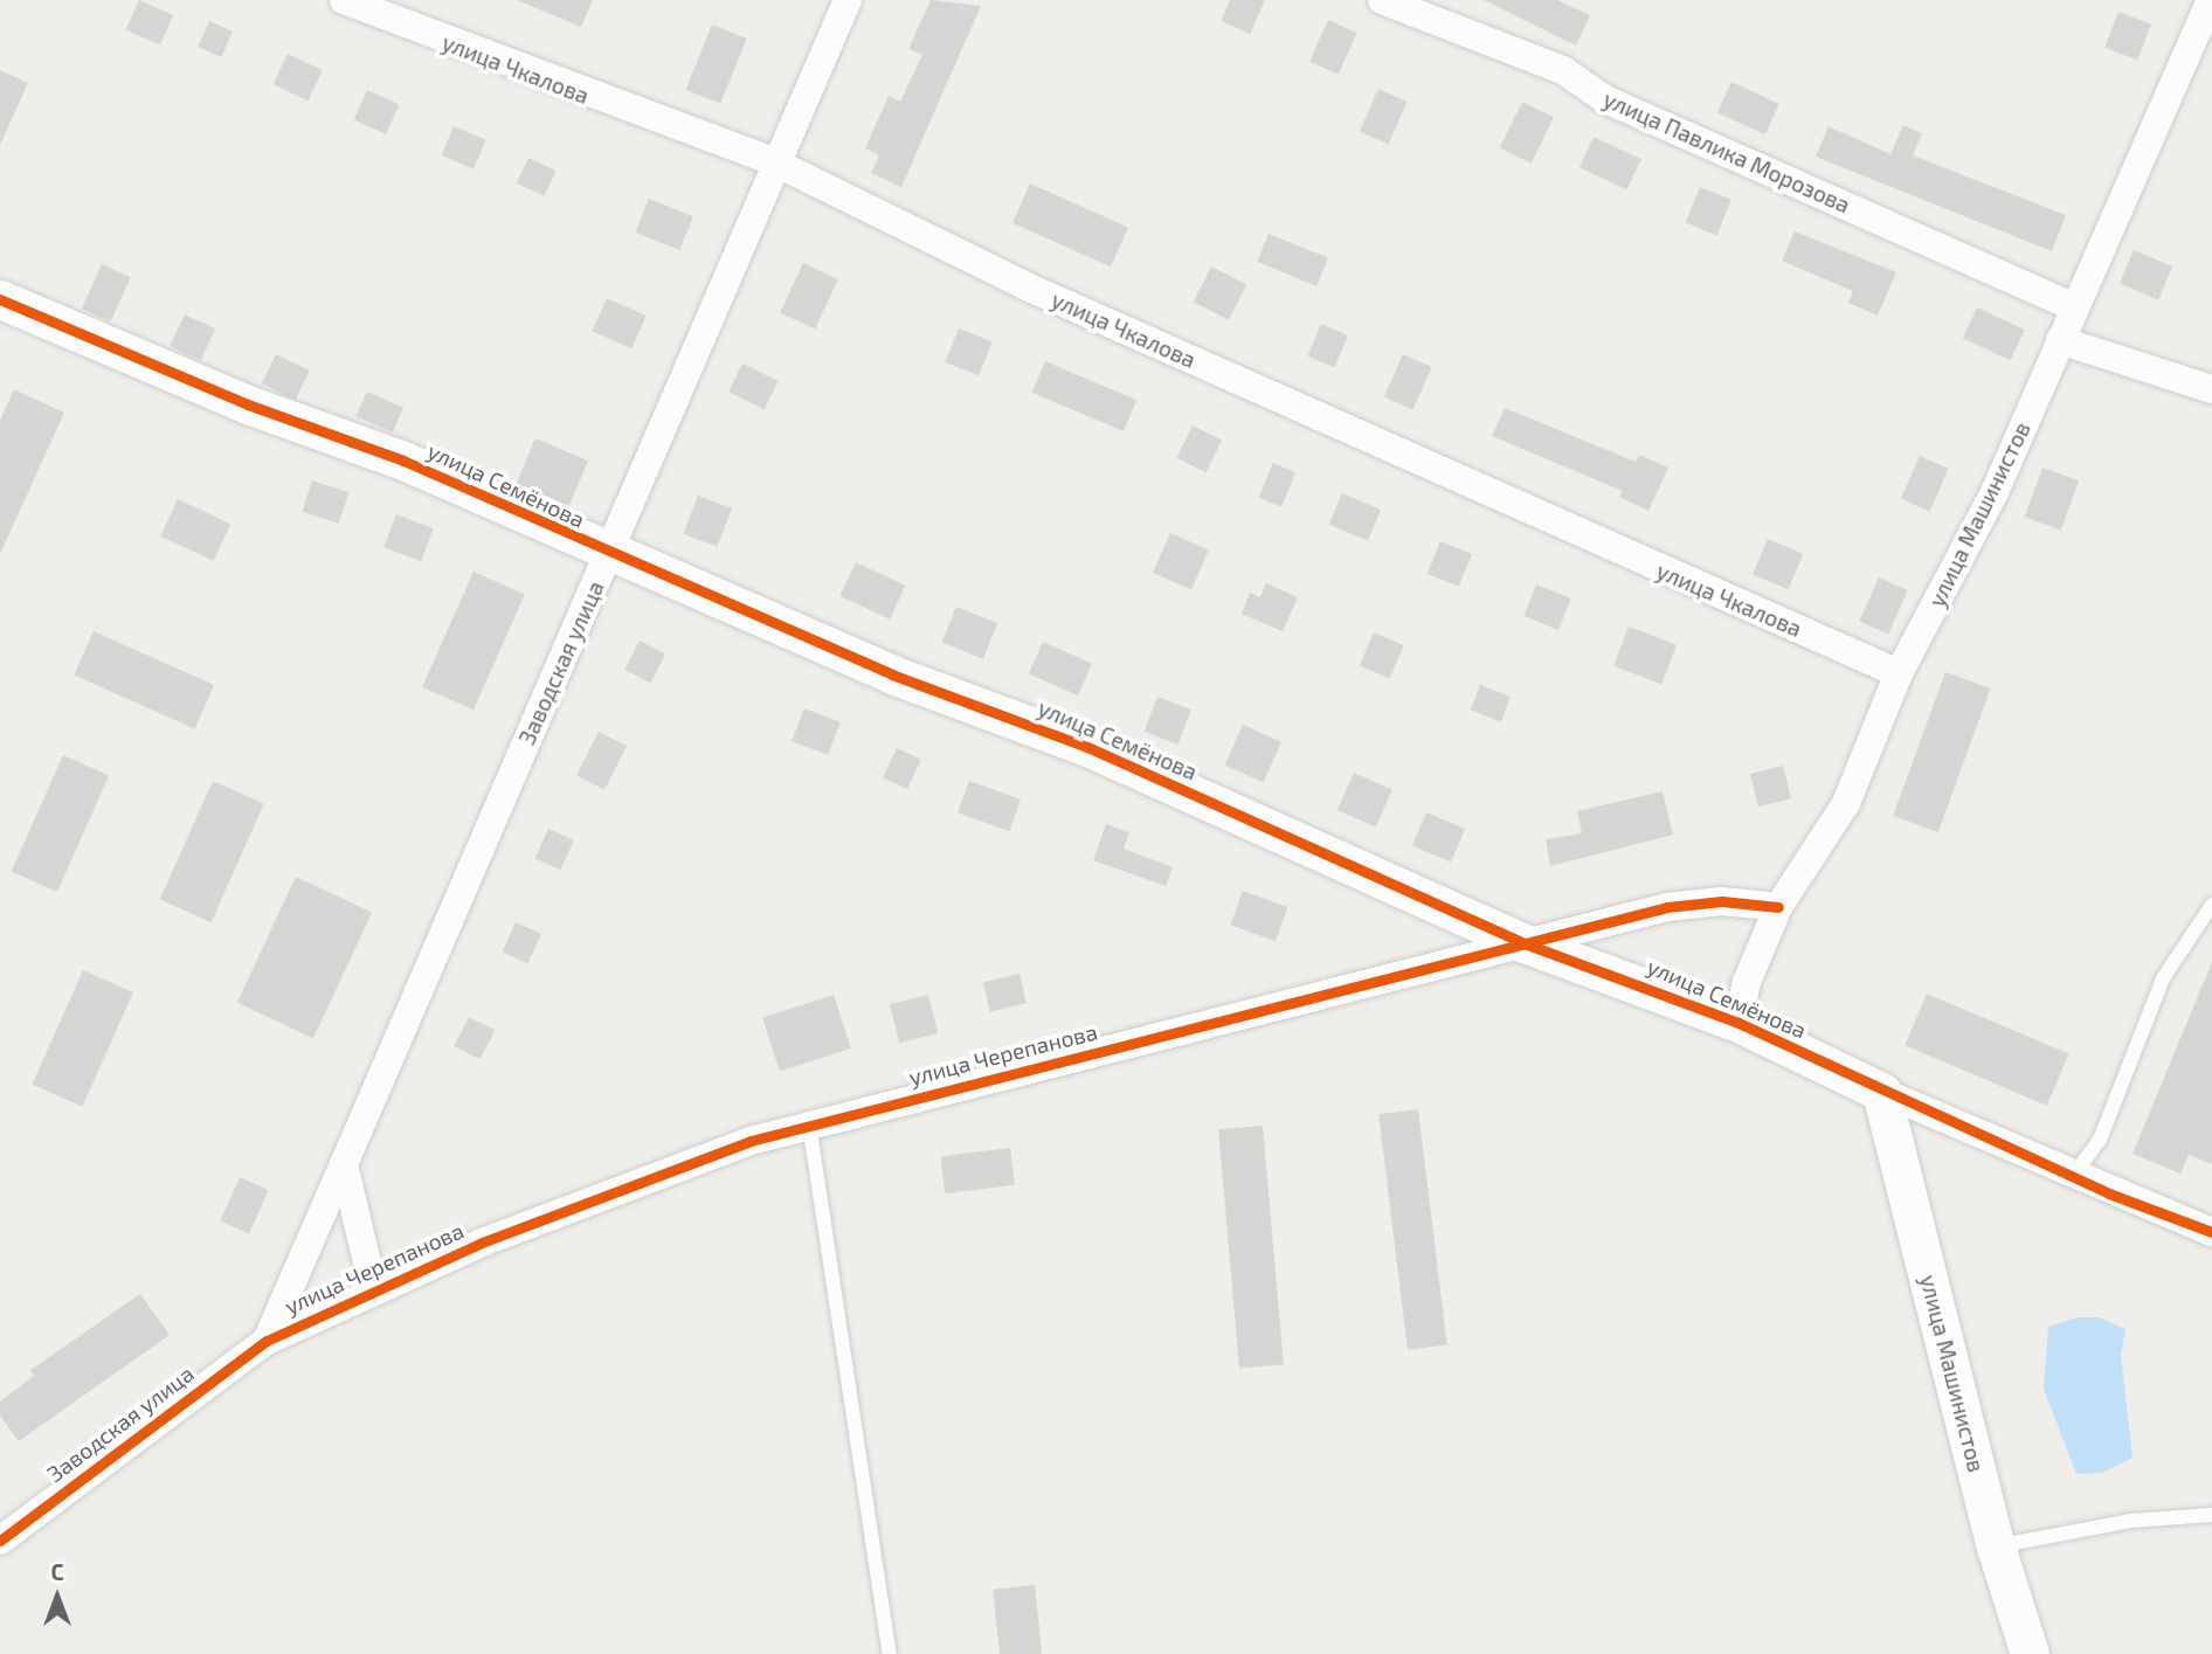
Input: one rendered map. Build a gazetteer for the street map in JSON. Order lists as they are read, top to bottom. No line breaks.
{"streets":{"street":["улица Чкалова","улица Павлика Морозова","улица Семёнова","улица Машинистов","Заводская улица","улица Черепанова"]},"crossings":[["улица Чкалова","улица Машинистов"],["улица Чкалова","Заводская улица"],["улица Павлика Морозова","улица Машинистов"],["улица Семёнова","улица Машинистов"],["улица Семёнова","Заводская улица"],["улица Семёнова","улица Черепанова"],["улица Машинистов","улица Черепанова"],["Заводская улица","улица Черепанова"]],"north":"top"}
